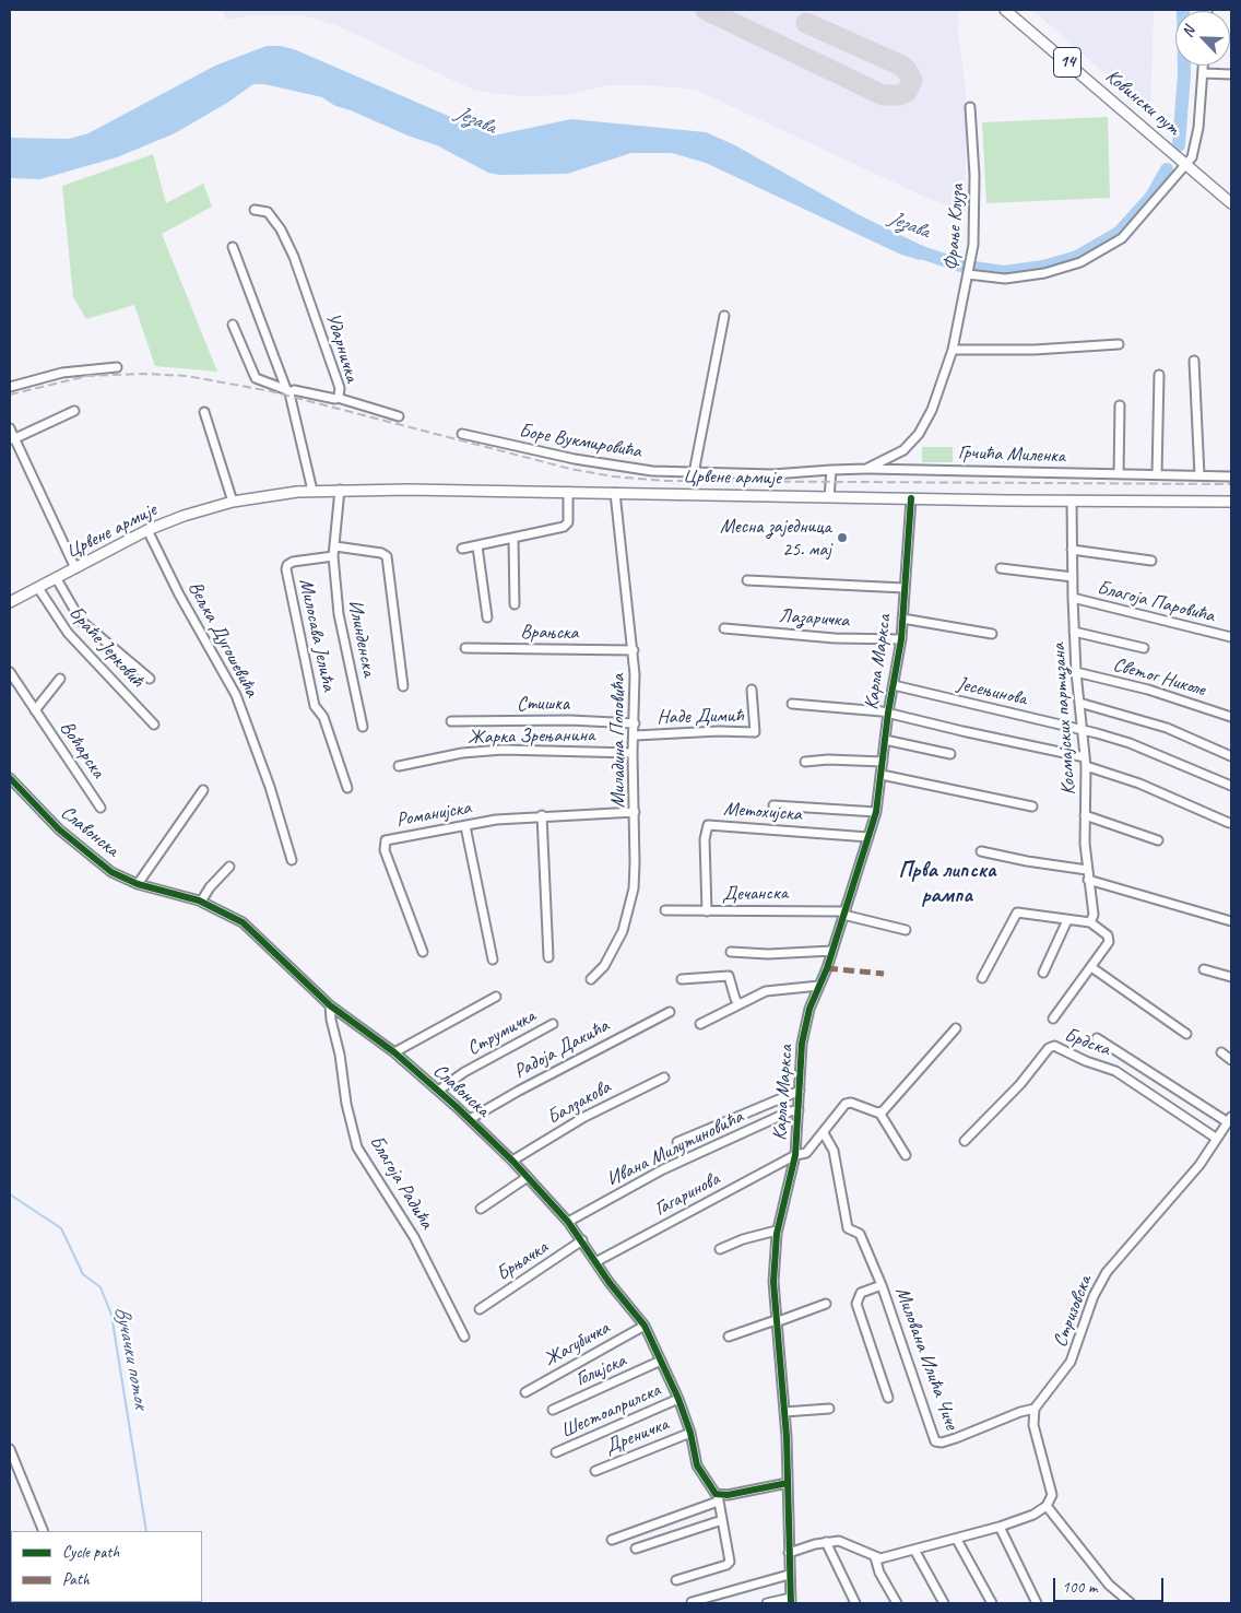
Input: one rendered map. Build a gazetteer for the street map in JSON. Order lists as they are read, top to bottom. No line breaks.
{"streets":{"main road":["14","Ковински пут","Црвене армије"],"street":["Фрање Клуза","Ударничка","Боре Вукмировића","Грчића Миленка","Благоја Паровића","Лазаричка","Врањска","Милосава Јелића","Илинденска","Вељка Дугошевића","Браће Јерковић","Карла Маркса","Светог Николе","Јесењинова","Стишка","Наде Димић","Космајских партизана","Жарка Зрењанина","Миладина Поповића","Воћарска","Метохијска","Романијска","Славонска","Дечанска","Струмичка","Брдска","Радоја Дакића","Балзакова","Ивана Милутиновића","Благоја Радића","Гагаринова","Брњачка","Стризовска","Жагубичка","Милована Илића Чиче","Голијска","Шестоаприлска","Дреничка"]},"crossings":[["Фрање Клуза","Боре Вукмировића"],["Фрање Клуза","Грчића Миленка"],["Црвене армије","Милосава Јелића"],["Црвене армије","Вељка Дугошевића"],["Црвене армије","Браће Јерковић"],["Црвене армије","Карла Маркса"],["Црвене армије","Космајских партизана"],["Црвене армије","Миладина Поповића"],["Благоја Паровића","Космајских партизана"],["Лазаричка","Карла Маркса"],["Врањска","Миладина Поповића"],["Милосава Јелића","Илинденска"],["Карла Маркса","Јесењинова"],["Карла Маркса","Метохијска"],["Карла Маркса","Дечанска"],["Карла Маркса","Ивана Милутиновића"],["Карла Маркса","Гагаринова"],["Светог Николе","Космајских партизана"],["Јесењинова","Космајских партизана"],["Стишка","Миладина Поповића"],["Наде Димић","Миладина Поповића"],["Жарка Зрењанина","Миладина Поповића"],["Миладина Поповића","Романијска"],["Метохијска","Дечанска"],["Славонска","Струмичка"],["Славонска","Радоја Дакића"],["Славонска","Балзакова"],["Славонска","Ивана Милутиновића"],["Славонска","Благоја Радића"],["Славонска","Гагаринова"],["Славонска","Брњачка"],["Славонска","Жагубичка"],["Славонска","Голијска"],["Славонска","Шестоаприлска"],["Славонска","Дреничка"],["Брдска","Стризовска"],["Стризовска","Милована Илића Чиче"]],"districts":["Прва липска рампа"],"water":["Језава","Вучачки поток"],"places":["Месна заједница 25. мај"],"legend":["Cycle path","Path"],"scale_bar":"100 m","north":"top left"}
